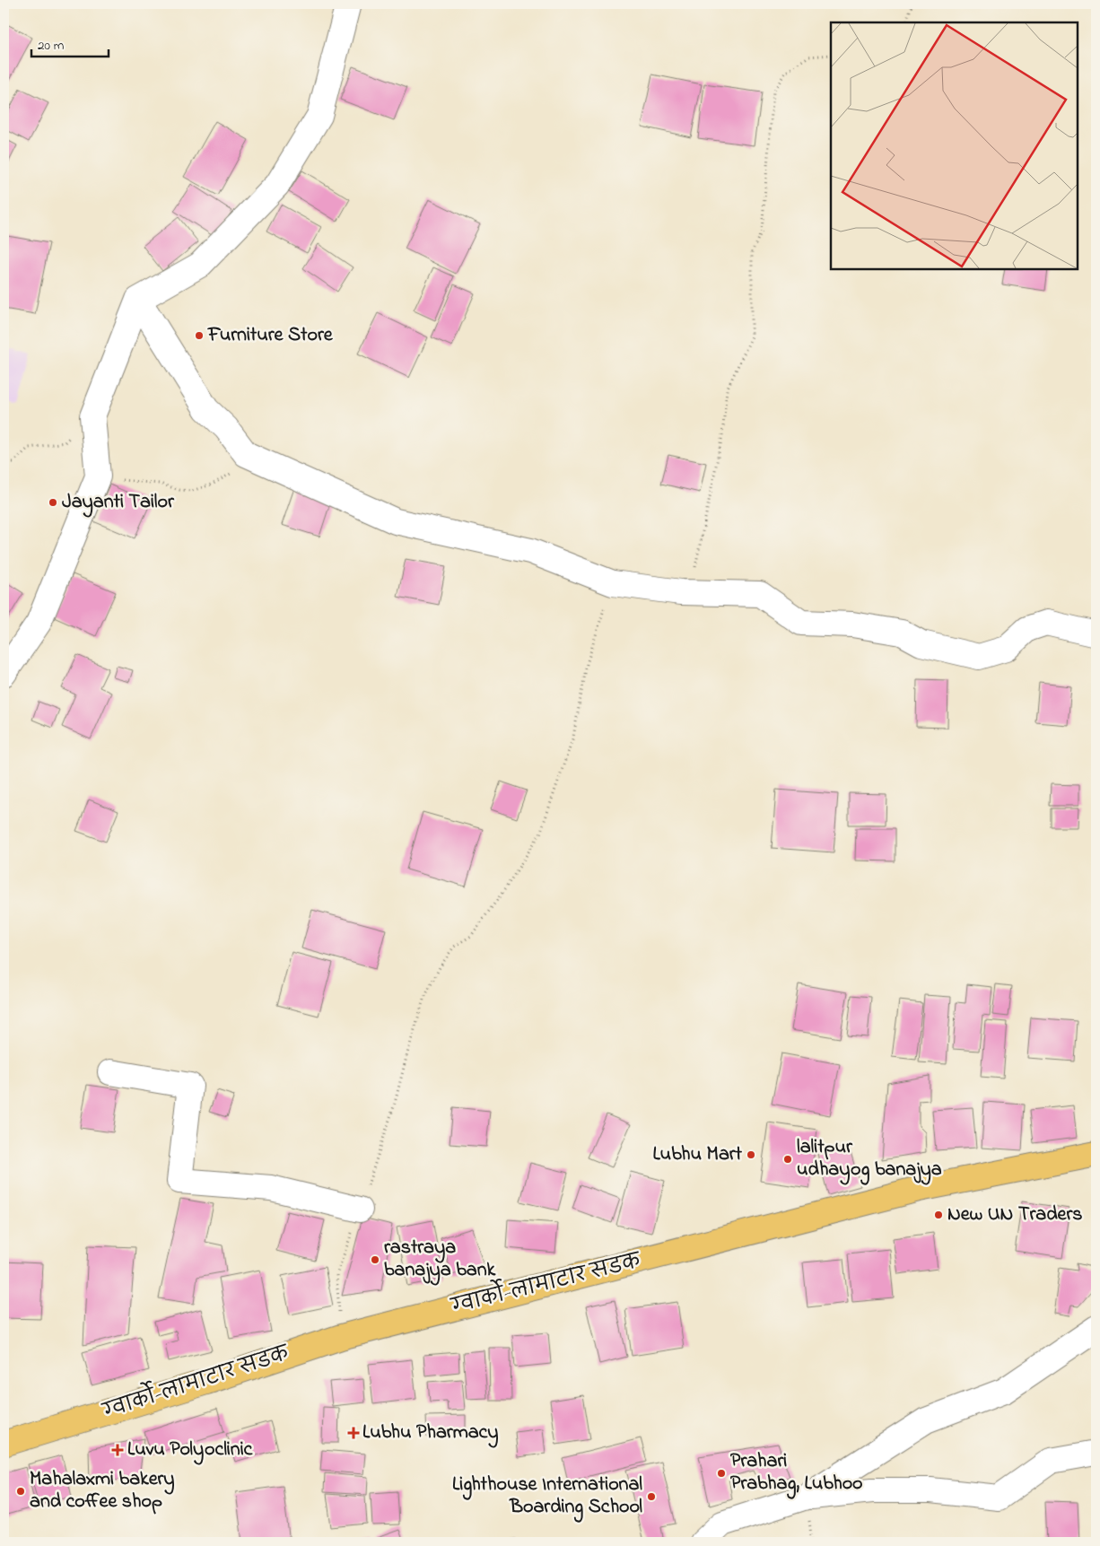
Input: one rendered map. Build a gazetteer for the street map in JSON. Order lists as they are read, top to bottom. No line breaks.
{"streets":{"main road":["ग्वार्को-लामाटार सडक"]},"places":{"other":["Furniture Store","Jayanti Tailor","Lubhu Mart","lalitpur udhayog banajya","New UN Traders","rastraya banajya bank","Prahari Prabhag, Lubhoo","Mahalaxmi bakery and coffee shop","Lighthouse International Boarding School"],"health":["Lubhu Pharmacy","Luvu Polyoclinic"]},"scale_bar":"20 m"}
